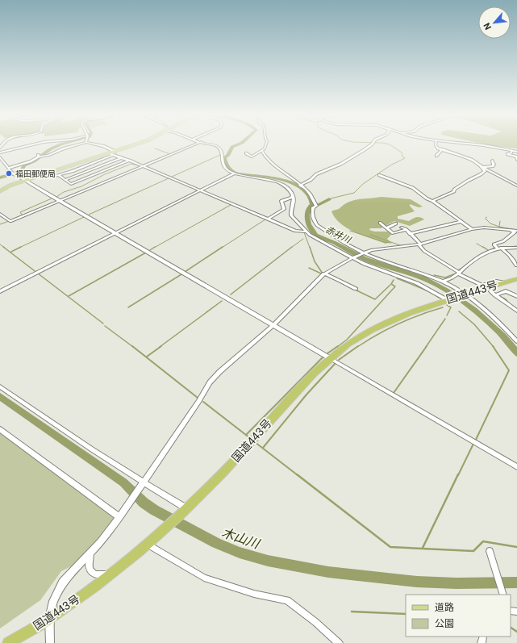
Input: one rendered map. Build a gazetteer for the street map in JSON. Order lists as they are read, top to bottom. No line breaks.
{"streets":{"highway":["国道443号"]},"water":["赤井川","木山川"],"places":["福田郵便局"],"legend":["道路","公園"],"north":"bottom left"}
